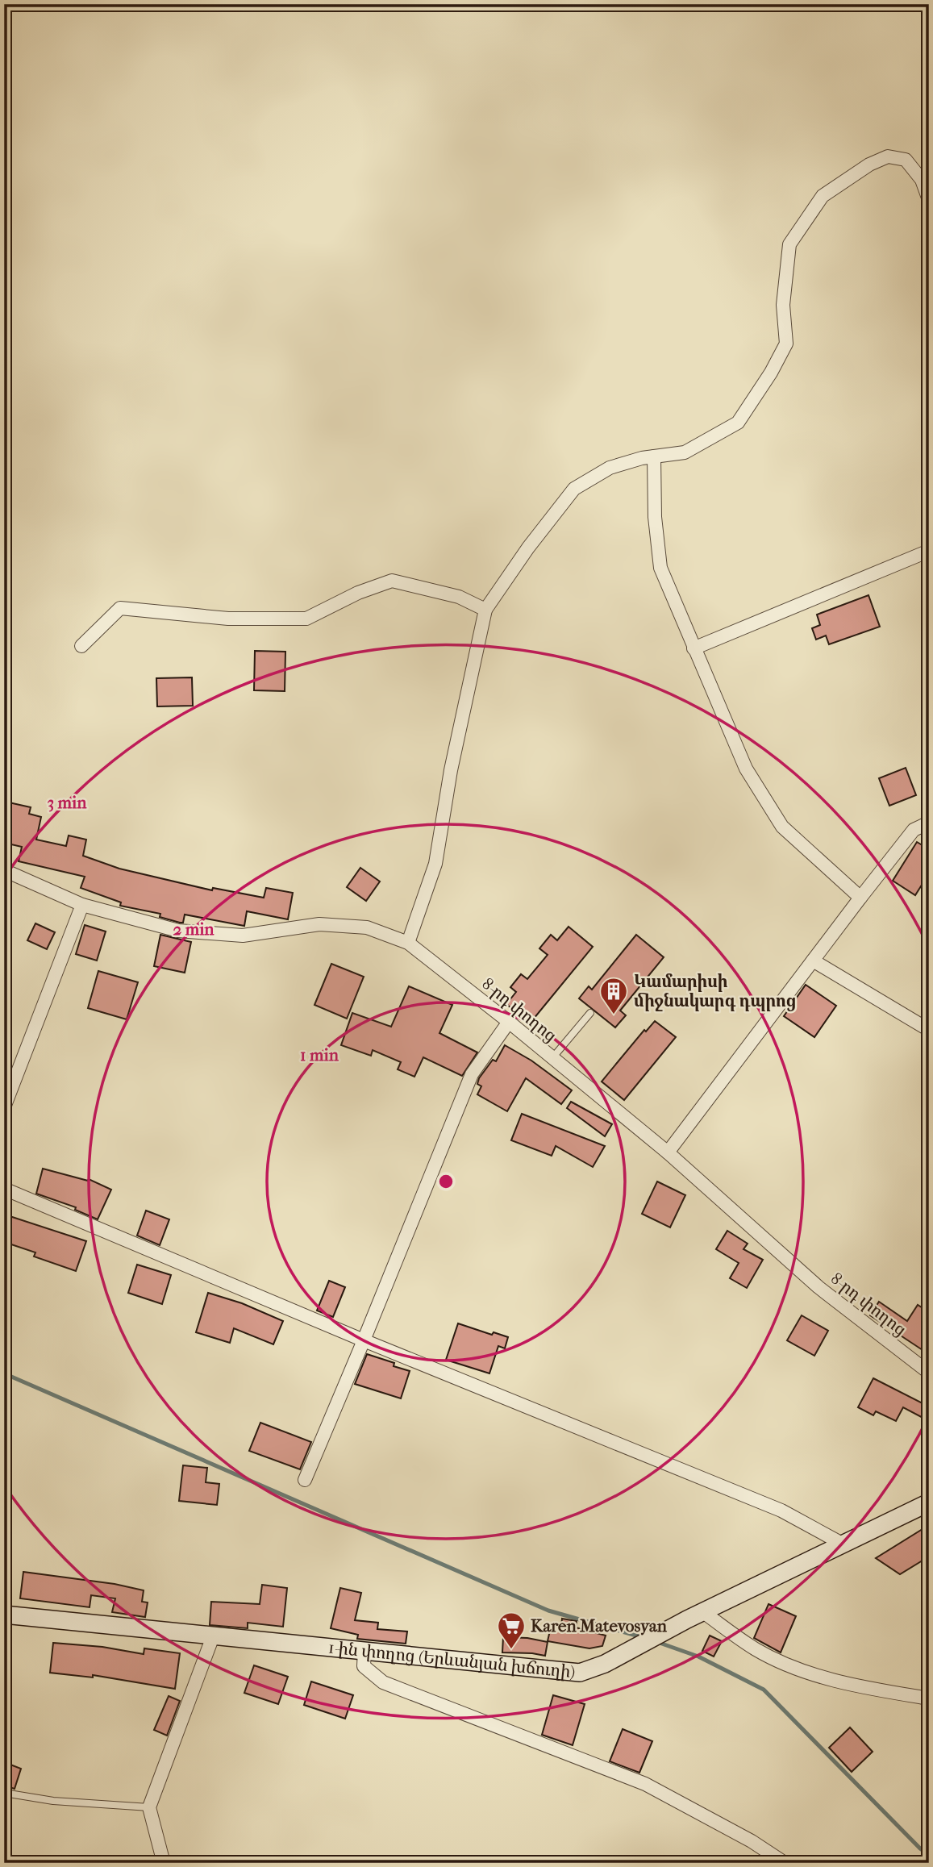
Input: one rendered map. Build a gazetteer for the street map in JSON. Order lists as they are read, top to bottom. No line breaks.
{"streets":{"main road":["1-ին փողոց (Երևանյան խճուղի)"],"street":["8-րդ փողոց"]},"places":{"building":["Կամարիսի միջնակարգ դպրոց"],"supermarket":["Karen Matevosyan"]},"rings":["3 min","2 min","1 min"]}
